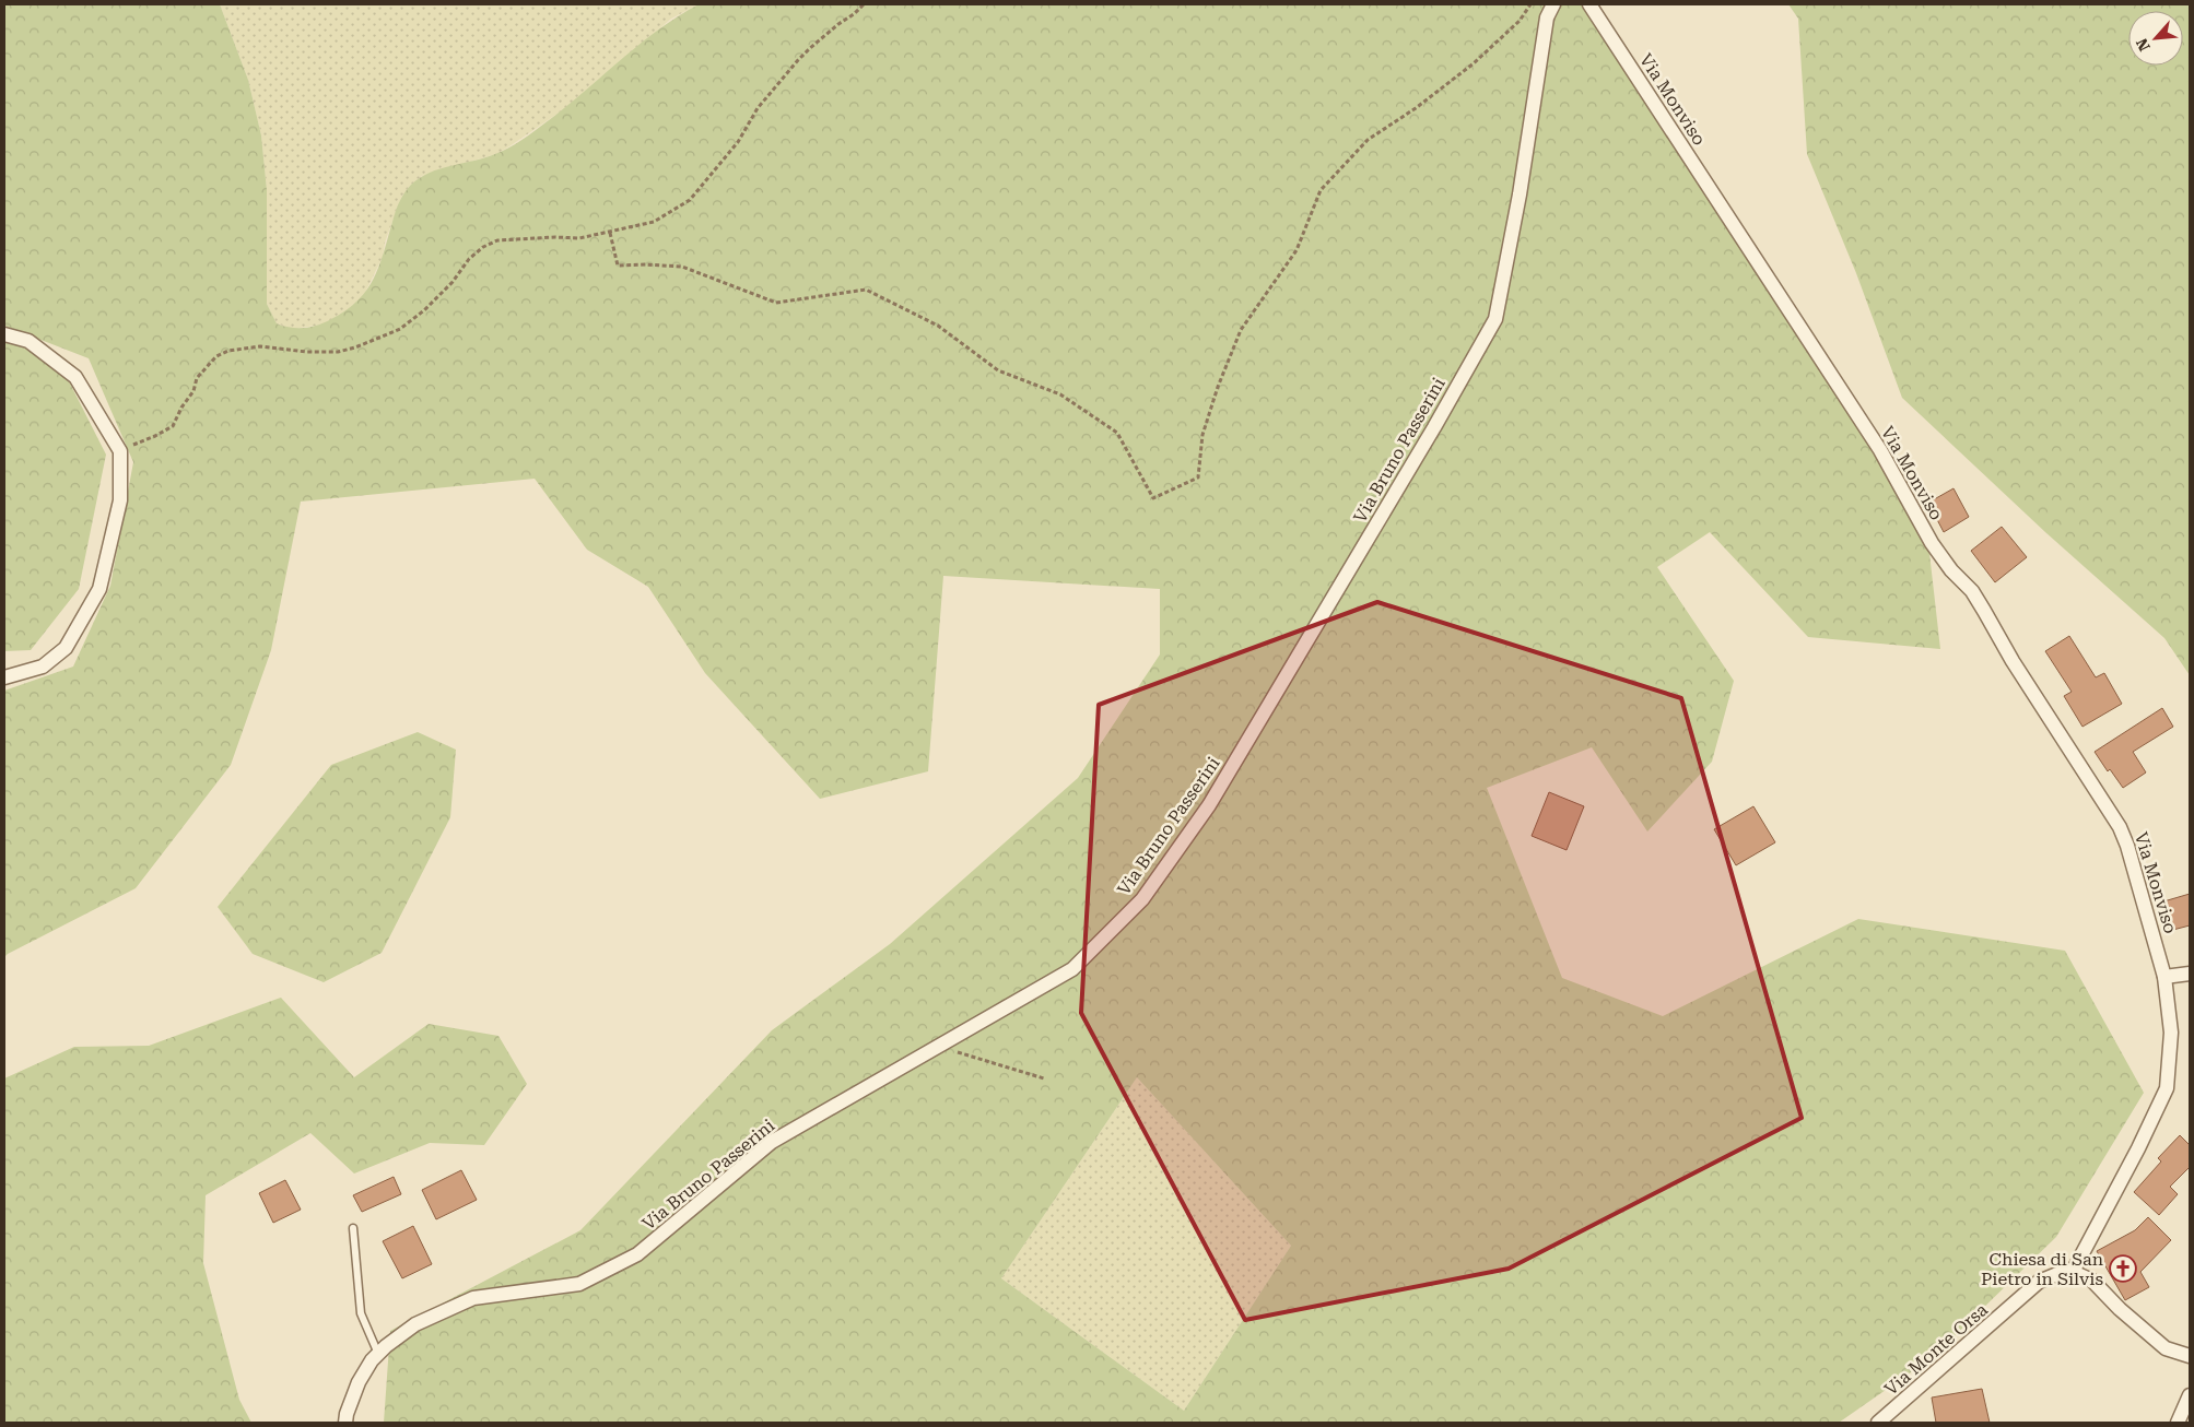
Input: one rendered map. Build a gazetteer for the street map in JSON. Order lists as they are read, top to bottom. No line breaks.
{"streets":{"street":["Via Monviso","Via Bruno Passerini","Via Monte Orsa"]},"crossings":[["Via Monviso","Via Monte Orsa"]],"places":{"church":["Chiesa di San Pietro in Silvis"]},"north":"bottom left"}
